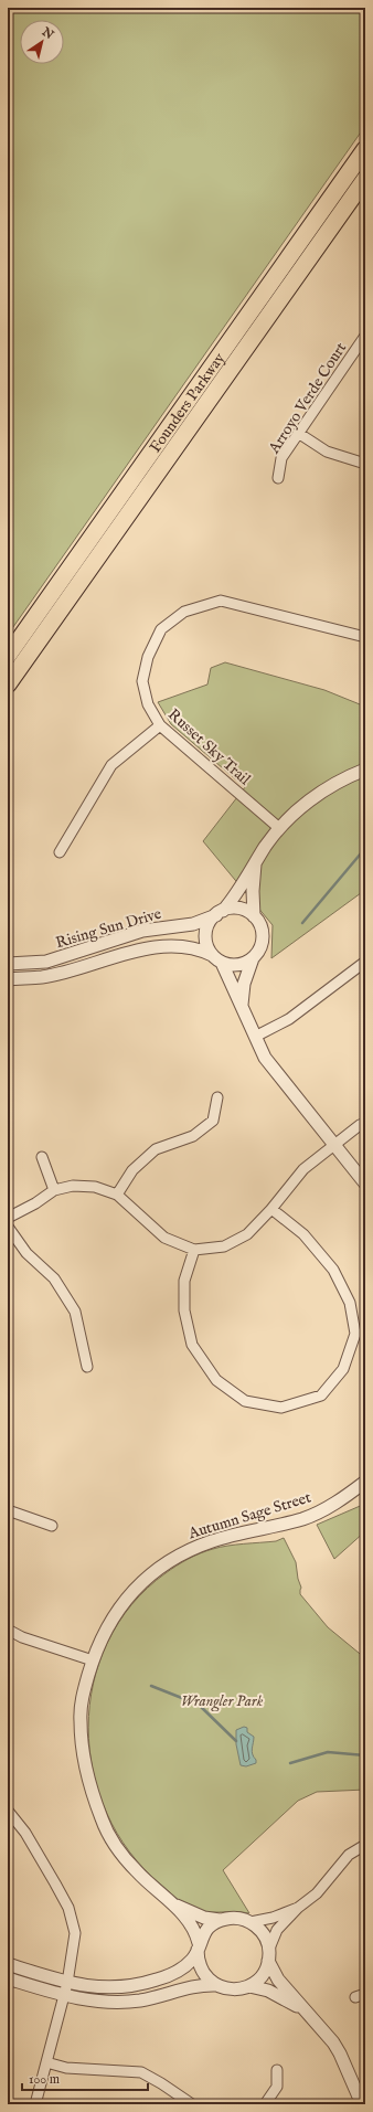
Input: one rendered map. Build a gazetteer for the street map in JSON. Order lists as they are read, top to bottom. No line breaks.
{"streets":{"highway":["Founders Parkway"],"street":["Arroyo Verde Court","Russet Sky Trail","Rising Sun Drive","Autumn Sage Street"]},"parks":["Wrangler Park"],"scale_bar":"100 m","north":"top right"}
